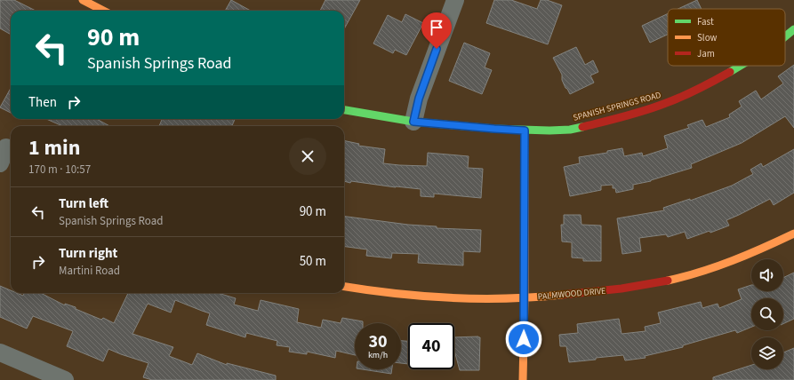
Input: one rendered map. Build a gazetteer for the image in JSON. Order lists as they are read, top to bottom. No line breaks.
{"streets":{"street":["SPANISH SPRINGS ROAD","PALMWOOD DRIVE"]},"legend":["Fast","Slow","Jam"],"page":{"turn":["90 m","Spanish Springs Road"],"then":"Then","heading":["1 min","170 m · 10:57"],"list":[{"name":"Turn left","note":"Spanish Springs Road","value":"90 m"},{"name":"Turn right","note":"Martini Road","value":"50 m"}],"speed":"30 km/h","limit":"40"}}
